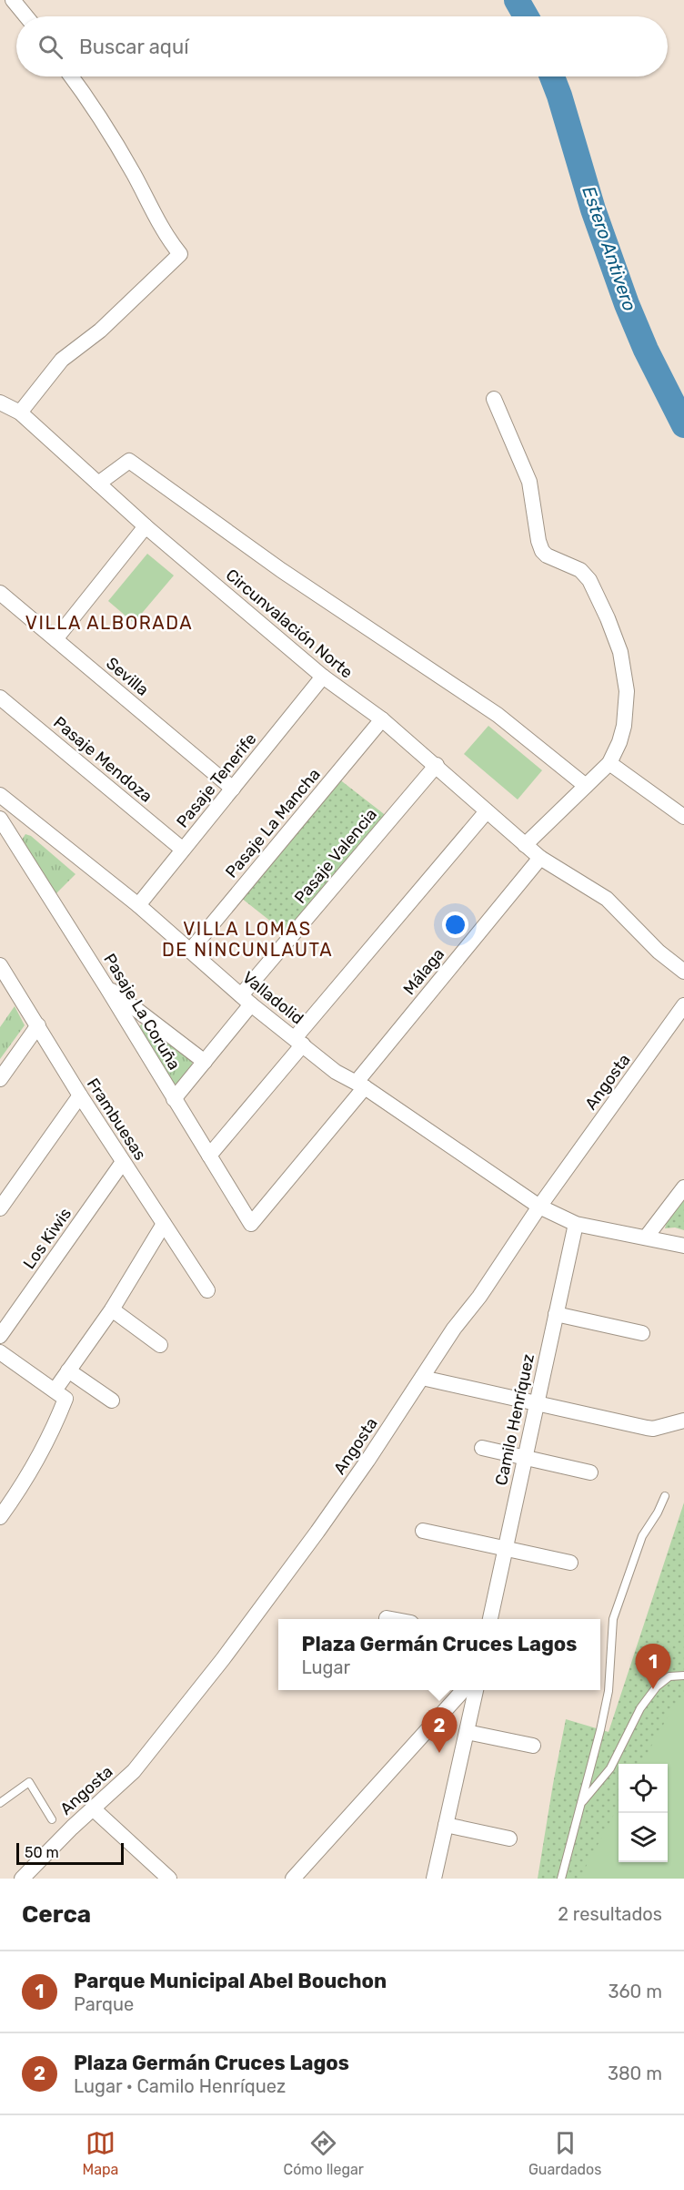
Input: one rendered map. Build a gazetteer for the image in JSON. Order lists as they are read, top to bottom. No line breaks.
{"streets":{"street":["Circunvalación Norte","Sevilla","Pasaje Mendoza","Pasaje Tenerife","Pasaje La Mancha","Pasaje Valencia","Málaga","Valladolid","Pasaje La Coruña","Angosta","Frambuesas","Los Kiwis","Camilo Henríquez"]},"crossings":[["Circunvalación Norte","Pasaje Tenerife"],["Circunvalación Norte","Pasaje La Mancha"],["Circunvalación Norte","Pasaje Valencia"],["Circunvalación Norte","Málaga"],["Sevilla","Pasaje Tenerife"],["Pasaje Mendoza","Pasaje Tenerife"],["Pasaje Tenerife","Valladolid"],["Pasaje La Mancha","Valladolid"],["Pasaje Valencia","Valladolid"],["Pasaje Valencia","Pasaje La Coruña"],["Málaga","Valladolid"],["Málaga","Pasaje La Coruña"],["Valladolid","Angosta"],["Valladolid","Camilo Henríquez"],["Frambuesas","Los Kiwis"]],"districts":["VILLA ALBORADA","VILLA LOMAS DE NINCUNLAUTA"],"water":["Estero Antivero"],"scale_bar":"50 m","page":{"search":"Buscar aquí","popup":["Plaza Germán Cruces Lagos","Lugar"],"pins":["1","2"],"scale":"50 m","heading":["Cerca","2 resultados"],"list":[{"mark":"1","name":"Parque Municipal Abel Bouchon","note":"Parque","value":"360 m"},{"mark":"2","name":"Plaza Germán Cruces Lagos","note":"Lugar · Camilo Henríquez","value":"380 m"}],"nav":["Mapa","Cómo llegar","Guardados"]}}
